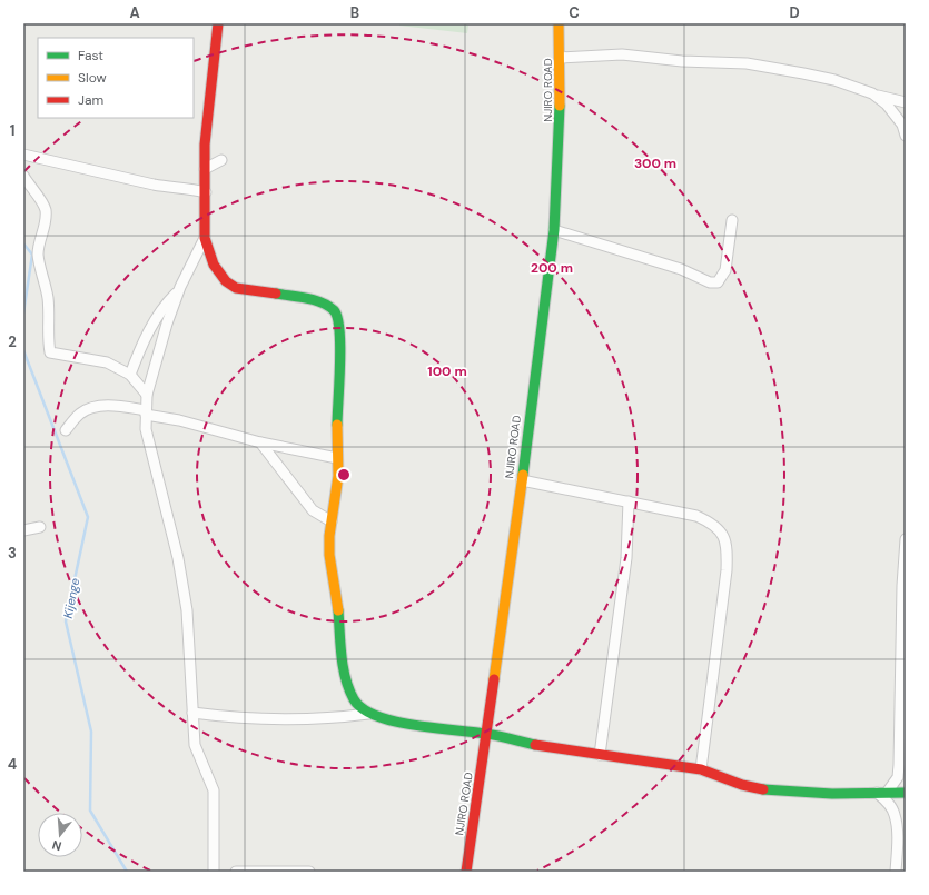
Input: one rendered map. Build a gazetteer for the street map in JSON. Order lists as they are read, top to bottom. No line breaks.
{"streets":{"street":["NJIRO ROAD"]},"water":["Kijenge"],"legend":["Fast","Slow","Jam"],"north":"bottom","grid":{"columns":["A","B","C","D"],"rows":["1","2","3","4"]},"rings":["300 m","200 m","100 m"]}
